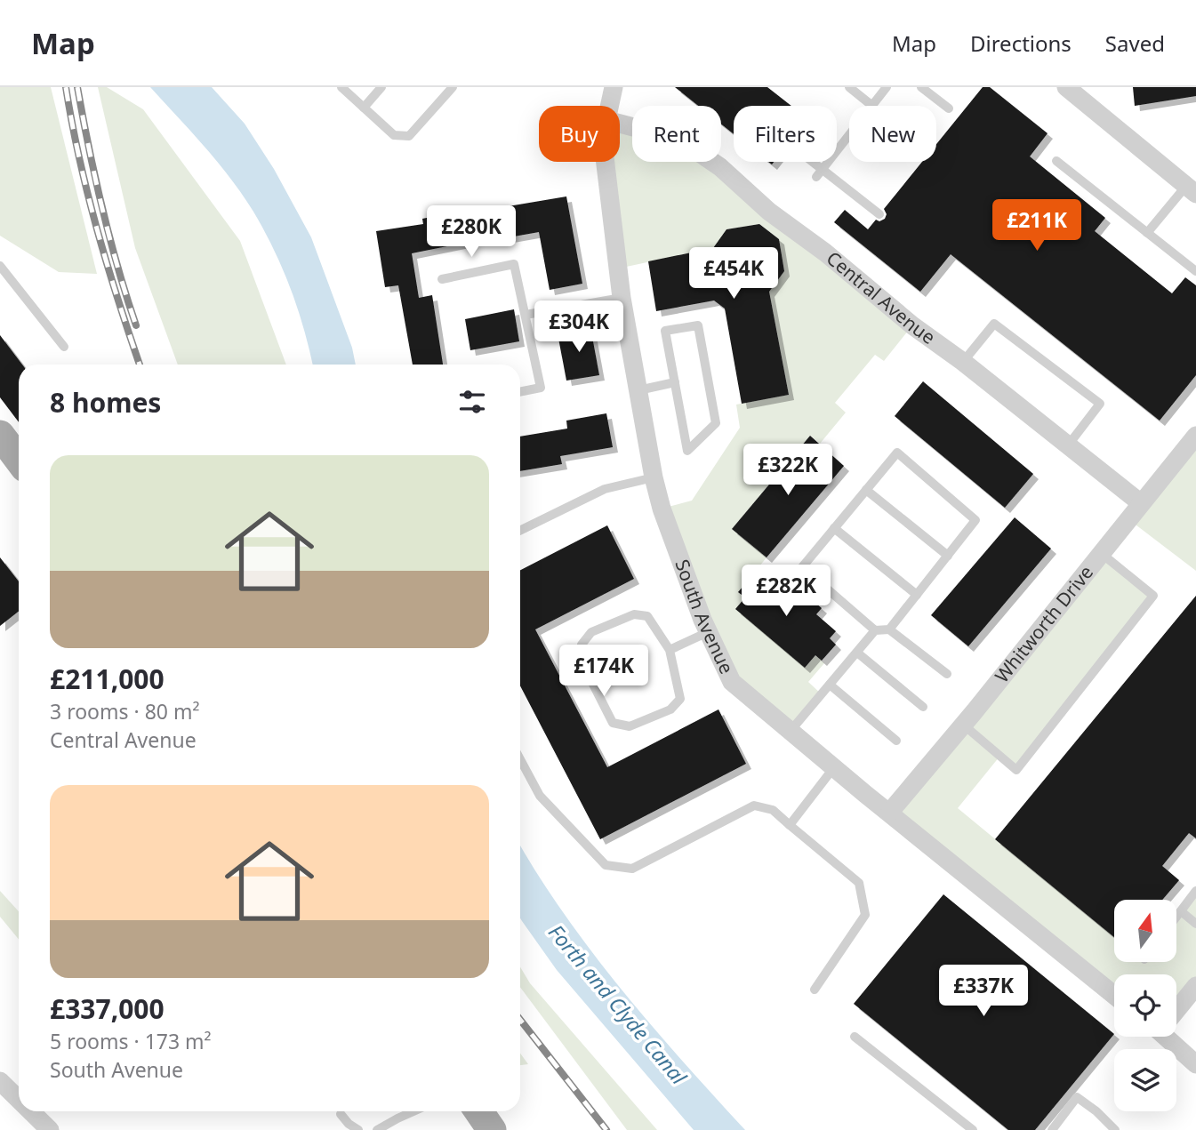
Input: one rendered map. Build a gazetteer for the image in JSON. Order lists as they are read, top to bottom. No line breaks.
{"streets":{"street":["Central Avenue","South Avenue","Whitworth Drive"]},"crossings":[["Central Avenue","Whitworth Drive"],["South Avenue","Whitworth Drive"]],"water":["Forth and Clyde Canal"],"north":"top","page":{"header":"Map","nav":["Map","Directions","Saved"],"chip":["Buy","Rent","Filters","New"],"price":["£211K","£280K","£454K","£304K","£322K","£282K","£174K","£337K"],"heading":"8 homes","list":[{"name":"£211,000","note":"3 rooms · 80 m² · Central Avenue"},{"name":"£337,000","note":"5 rooms · 173 m² · South Avenue"}]}}
